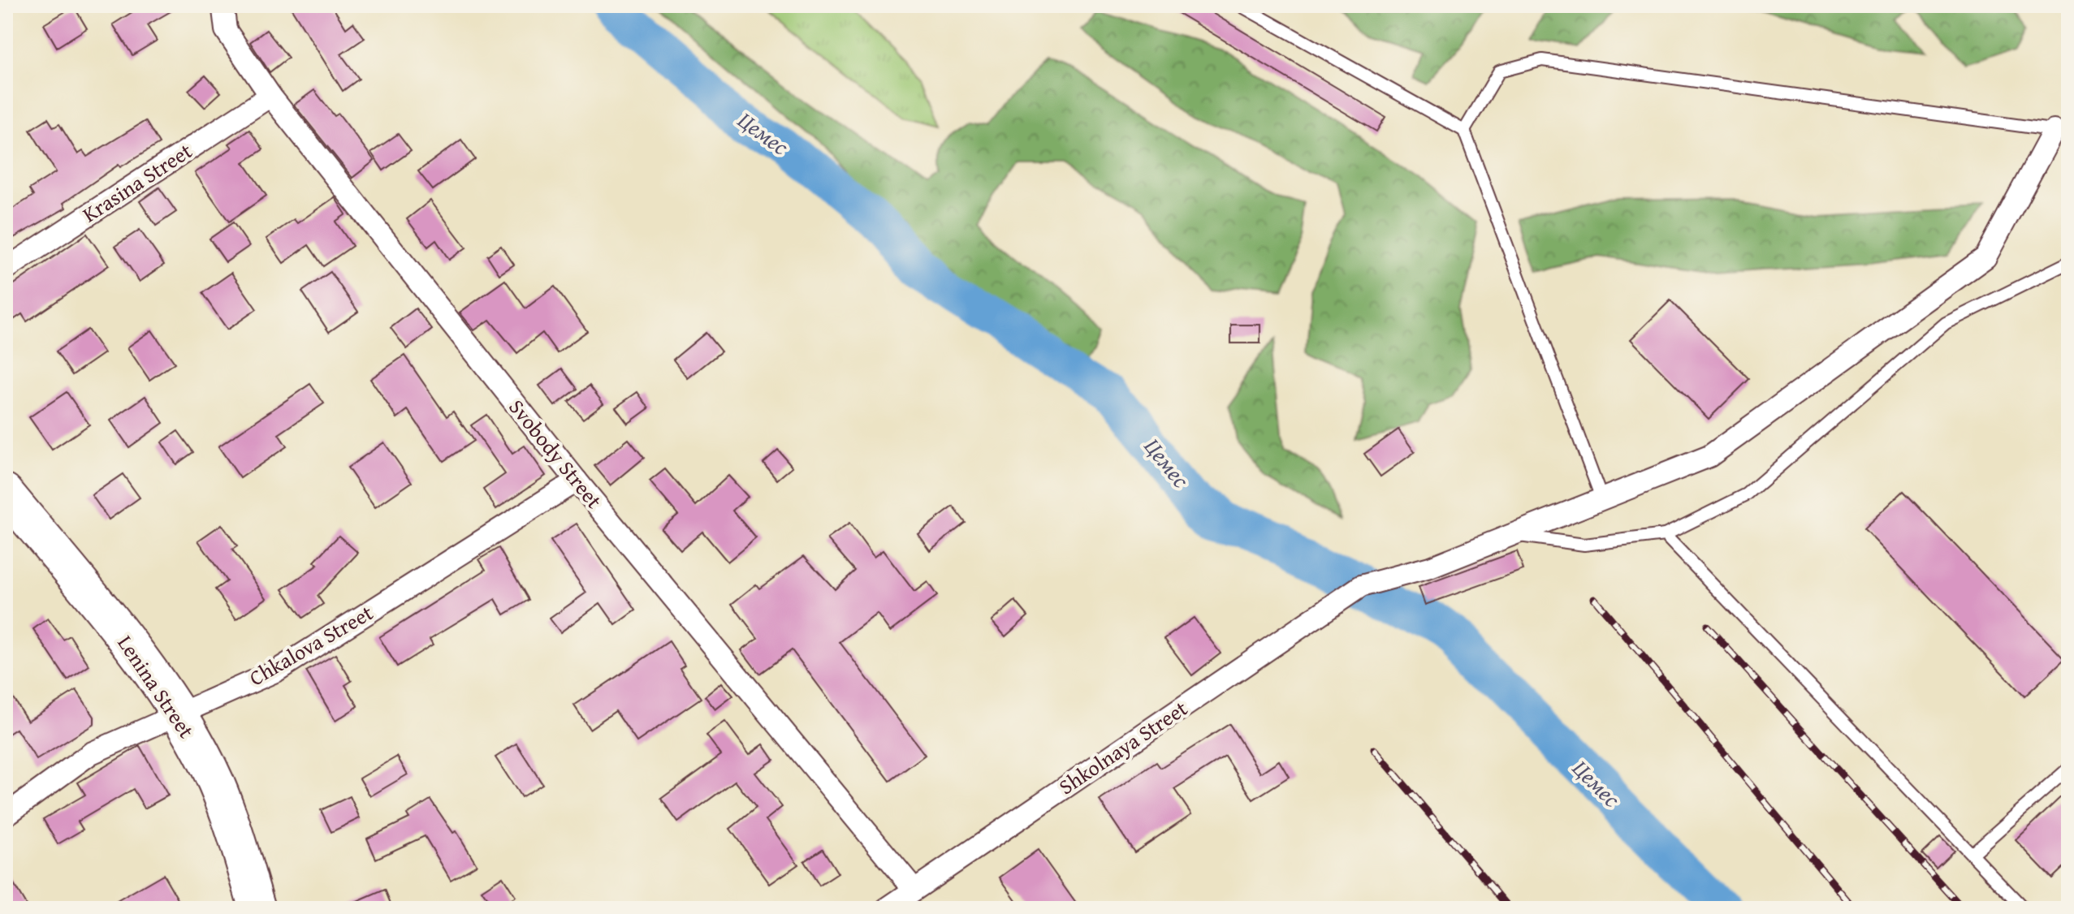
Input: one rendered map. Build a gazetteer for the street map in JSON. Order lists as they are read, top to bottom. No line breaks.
{"streets":{"highway":["Lenina Street"],"street":["Krasina Street","Svobody Street","Chkalova Street","Shkolnaya Street"]},"crossings":[["Krasina Street","Svobody Street"],["Svobody Street","Chkalova Street"],["Svobody Street","Shkolnaya Street"],["Chkalova Street","Lenina Street"]],"water":["Цемес"]}
